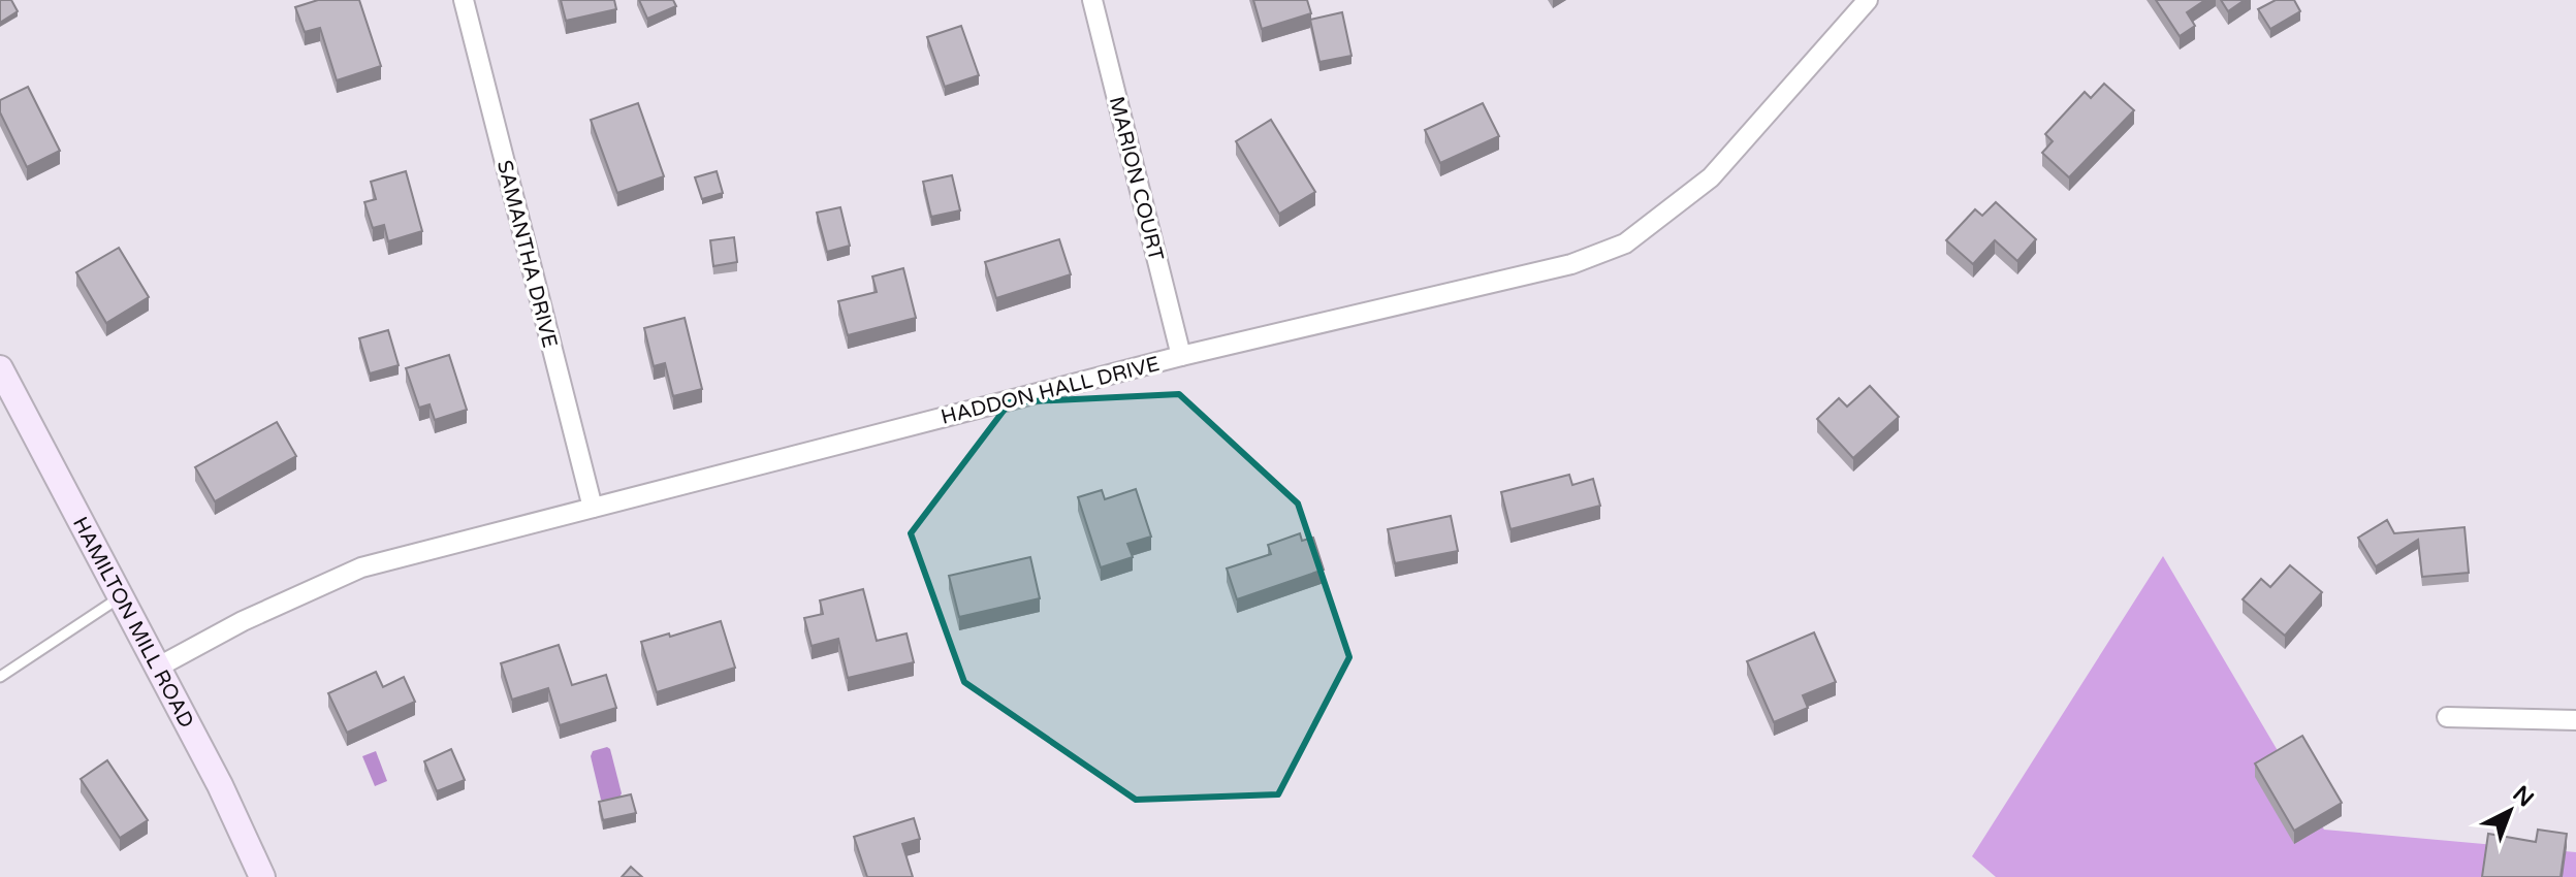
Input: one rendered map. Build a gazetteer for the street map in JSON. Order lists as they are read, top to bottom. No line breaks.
{"streets":{"main road":["HAMILTON MILL ROAD"],"street":["MARION COURT","SAMANTHA DRIVE","HADDON HALL DRIVE"]},"crossings":[["MARION COURT","HADDON HALL DRIVE"],["SAMANTHA DRIVE","HADDON HALL DRIVE"],["HADDON HALL DRIVE","HAMILTON MILL ROAD"]],"north":"top right"}
